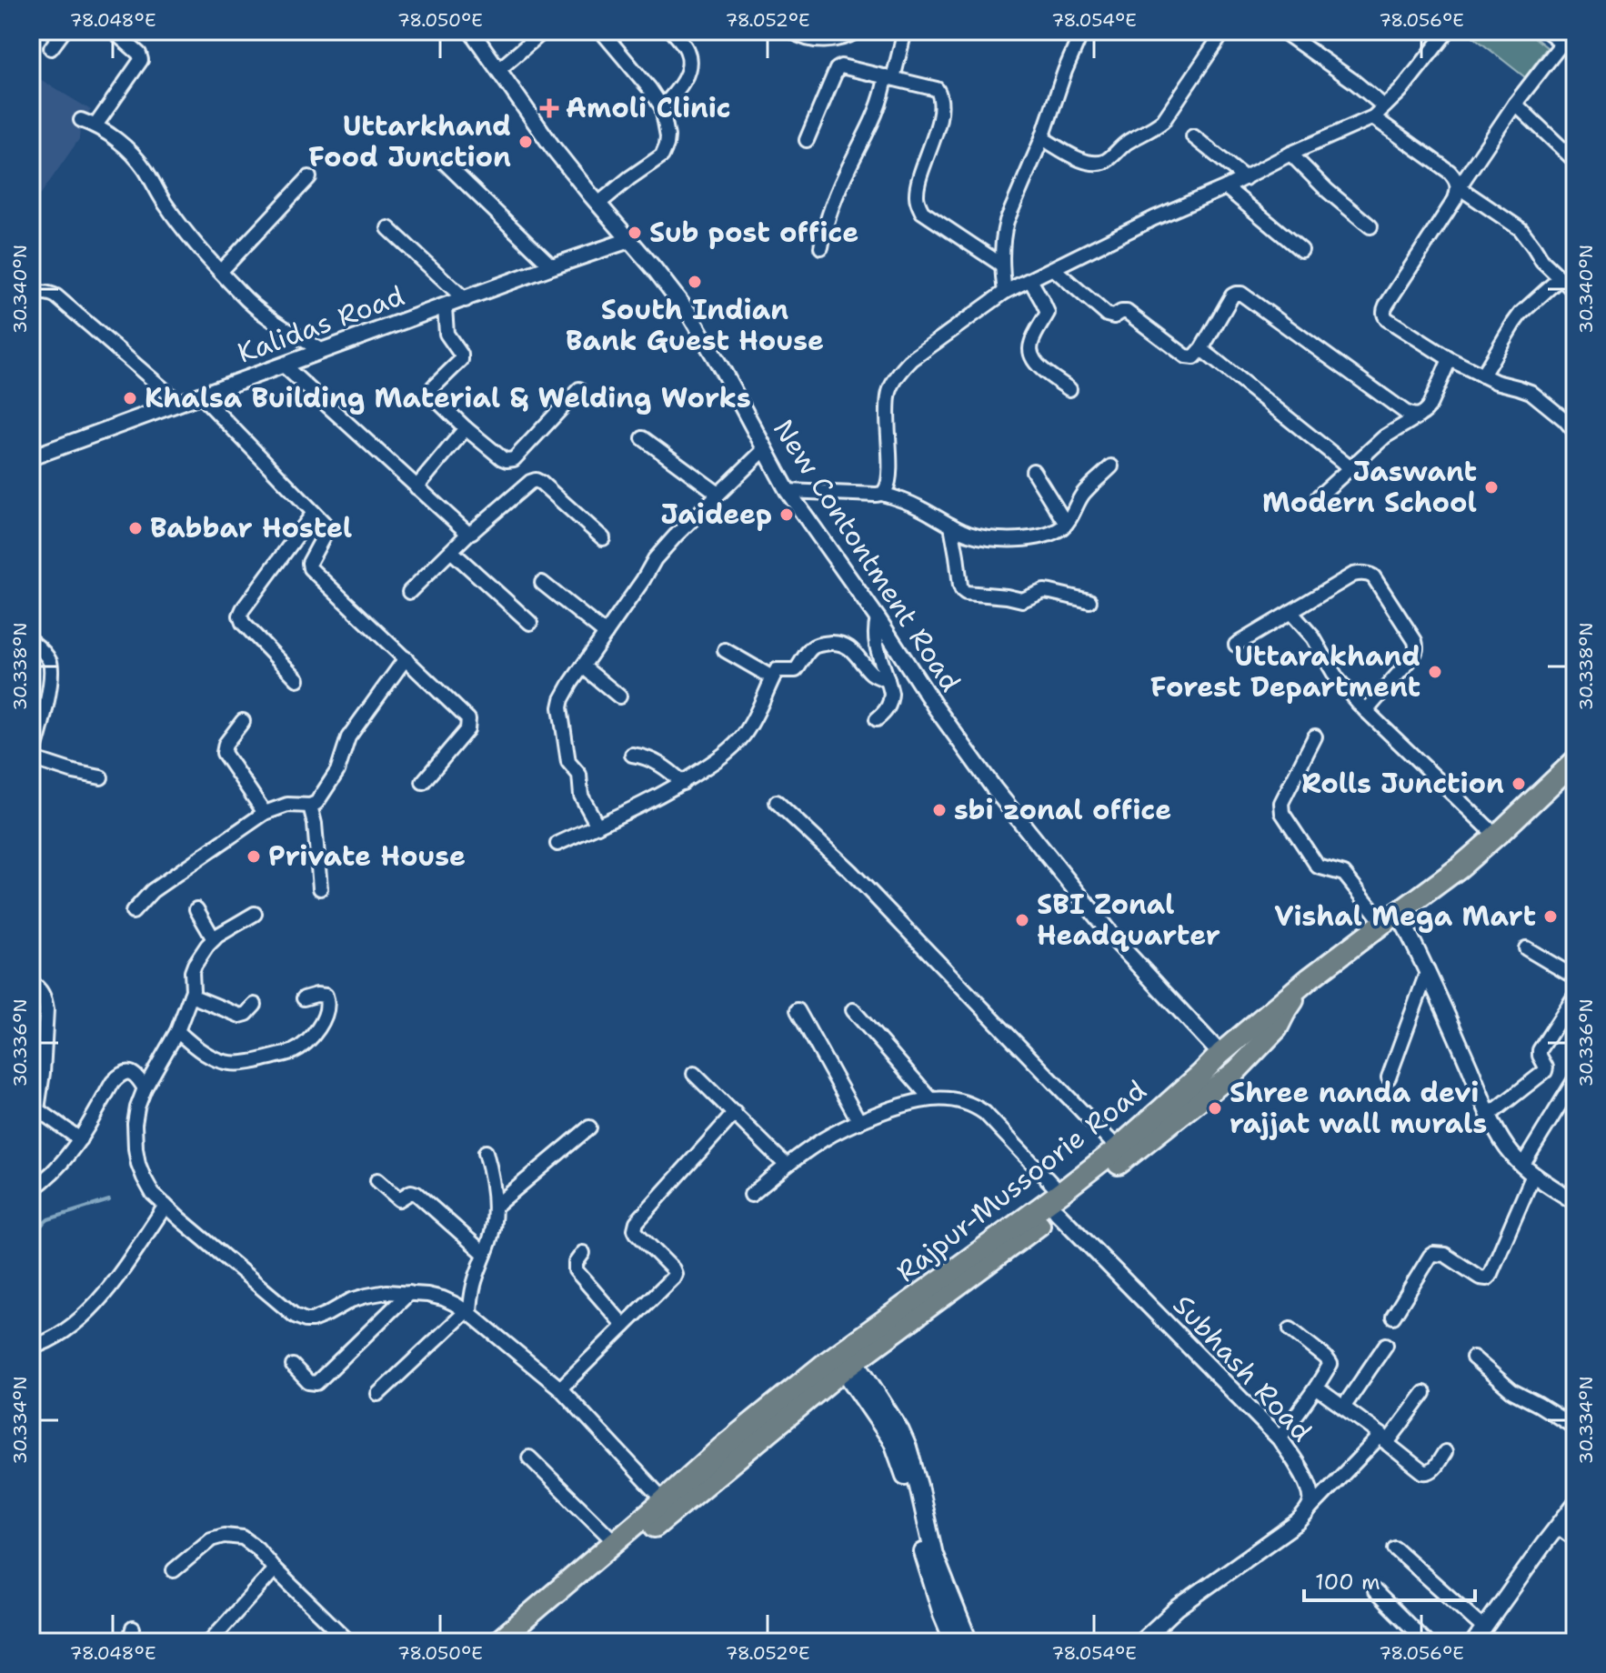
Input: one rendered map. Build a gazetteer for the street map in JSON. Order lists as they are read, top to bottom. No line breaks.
{"streets":{"main road":["Rajpur-Mussoorie Road"],"street":["Kalidas Road","New Contontment Road","Subhash Road"]},"crossings":[["Kalidas Road","New Contontment Road"],["New Contontment Road","Rajpur-Mussoorie Road"],["Rajpur-Mussoorie Road","Subhash Road"]],"places":{"health":["Amoli Clinic"],"other":["Uttarkhand Food Junction","Sub post office","South Indian Bank Guest House","Khalsa Building Material & Welding Works","Jaswant Modern School","Jaideep","Babbar Hostel","Uttarakhand Forest Department","Rolls Junction","sbi zonal office","Private House","Vishal Mega Mart","SBI Zonal Headquarter","Shree nanda devi rajjat wall murals"]},"scale_bar":"100 m","coordinates":["78.048°E","78.050°E","78.052°E","78.054°E","78.056°E","30.340°N","30.338°N","30.336°N","30.334°N"]}
